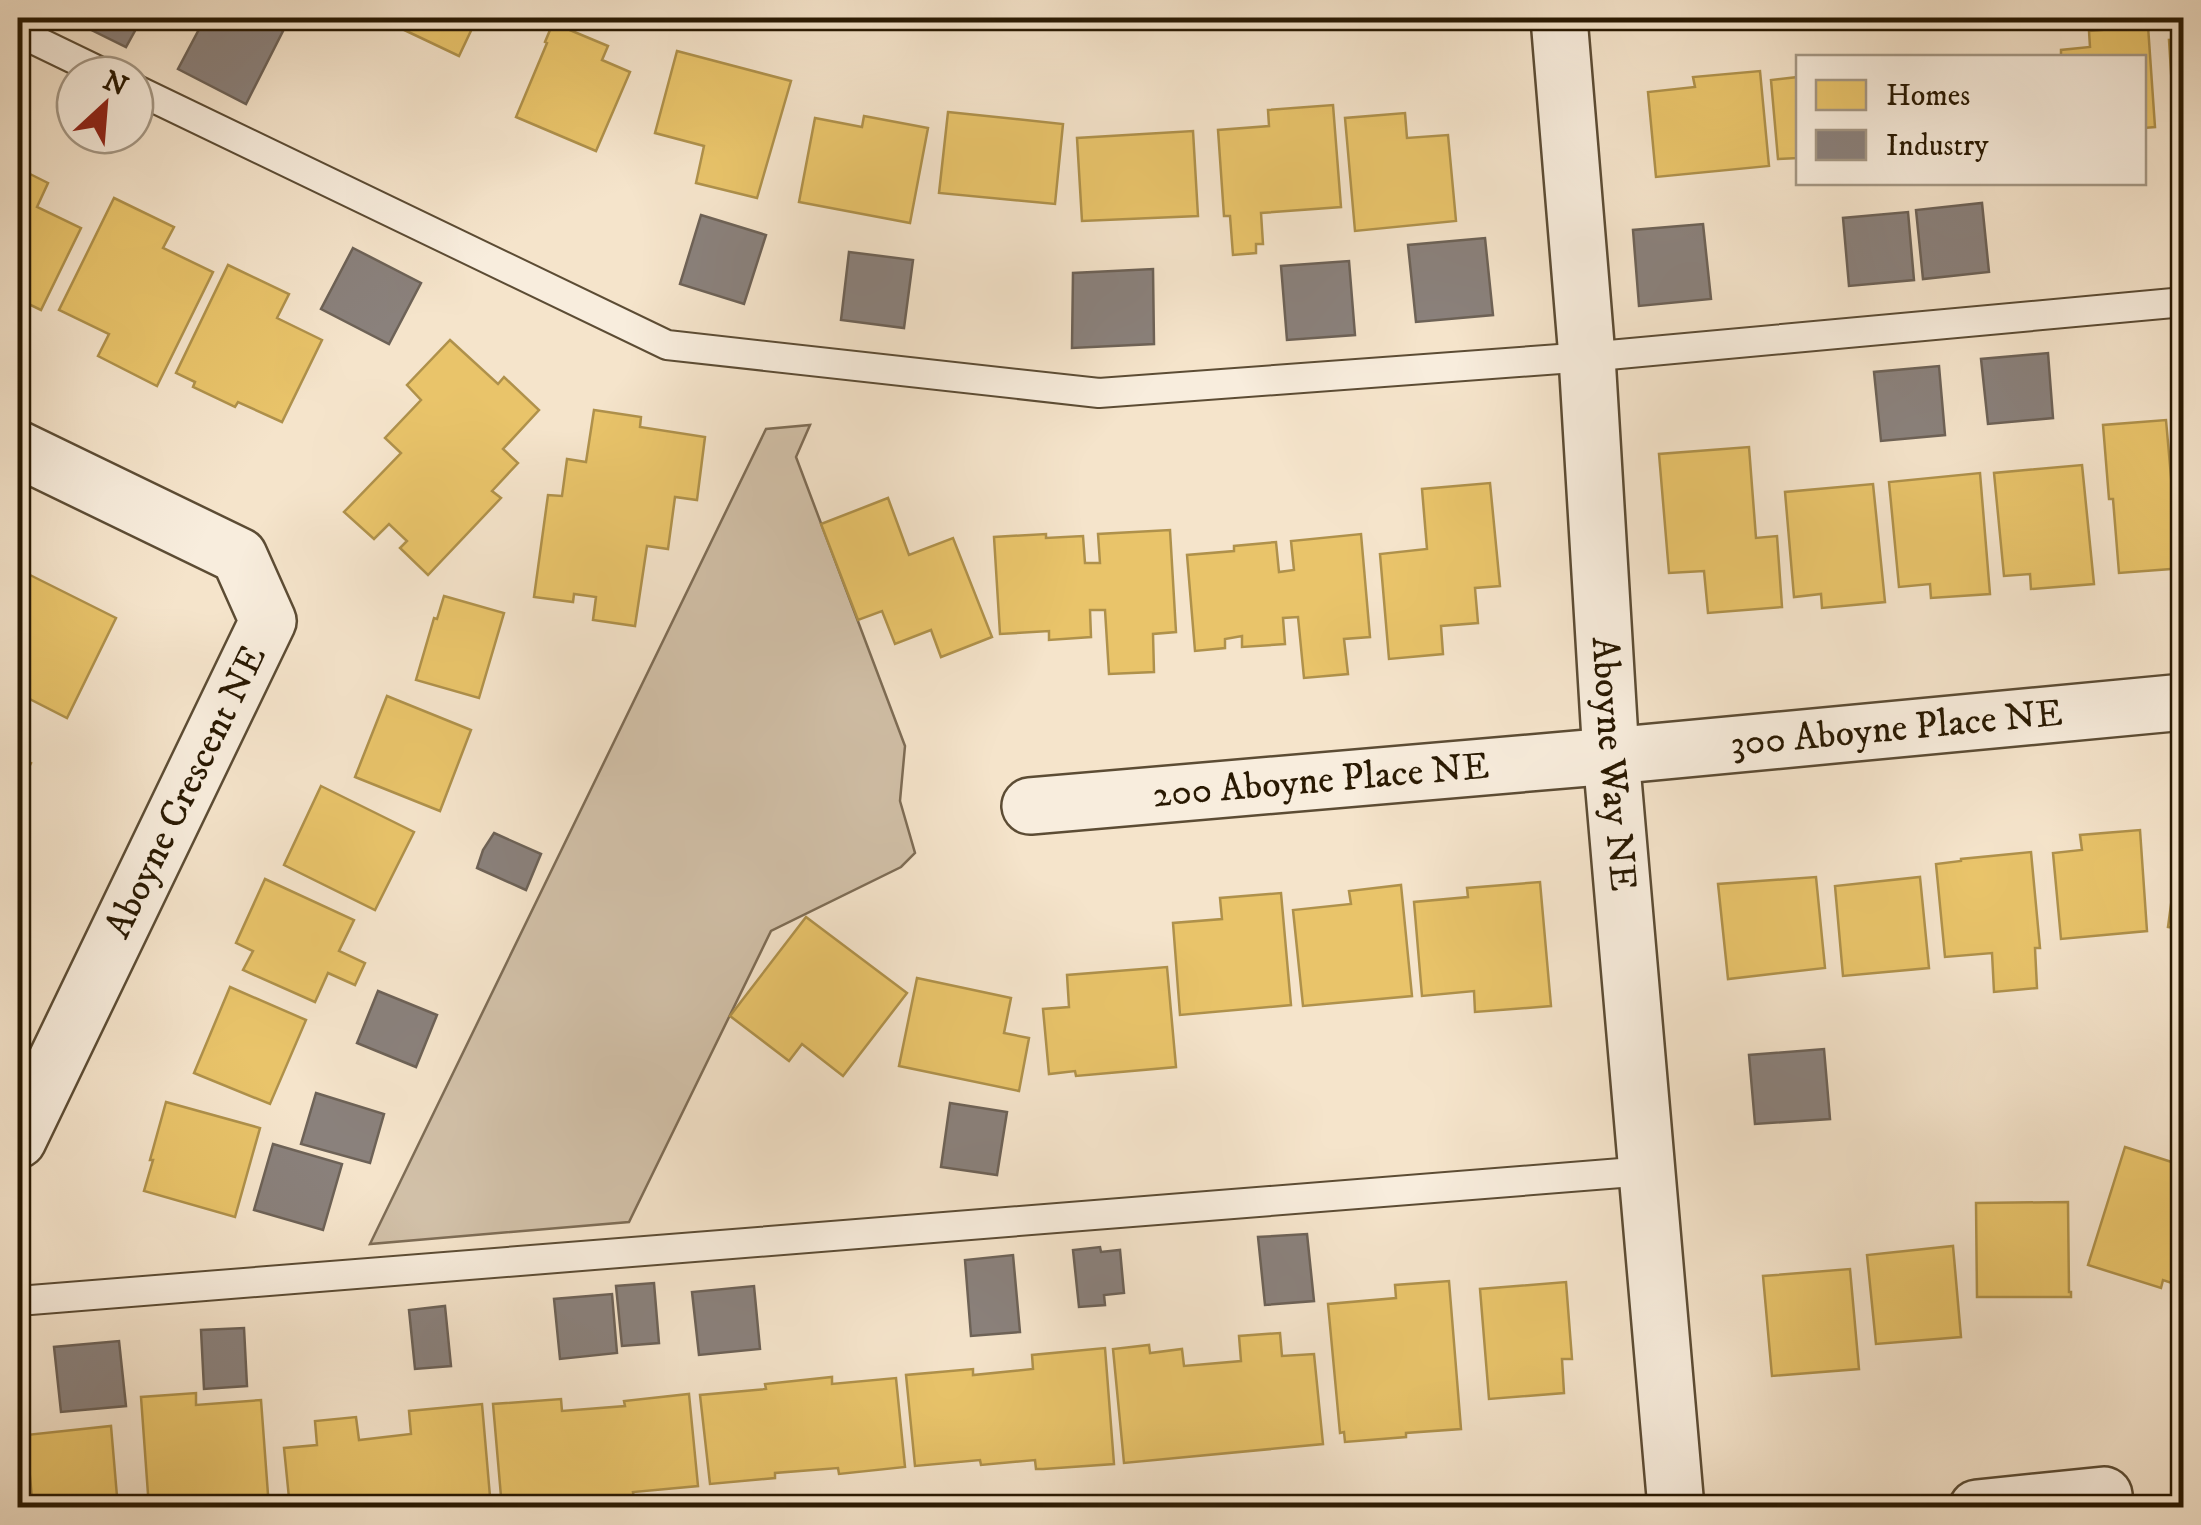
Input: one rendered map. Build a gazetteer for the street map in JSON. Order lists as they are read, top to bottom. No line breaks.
{"streets":{"street":["300 Aboyne Place NE","Aboyne Way NE","200 Aboyne Place NE","Aboyne Crescent NE"]},"crossings":[["300 Aboyne Place NE","Aboyne Way NE"],["300 Aboyne Place NE","200 Aboyne Place NE"],["Aboyne Way NE","200 Aboyne Place NE"]],"legend":["Homes","Industry"],"north":"top right"}
